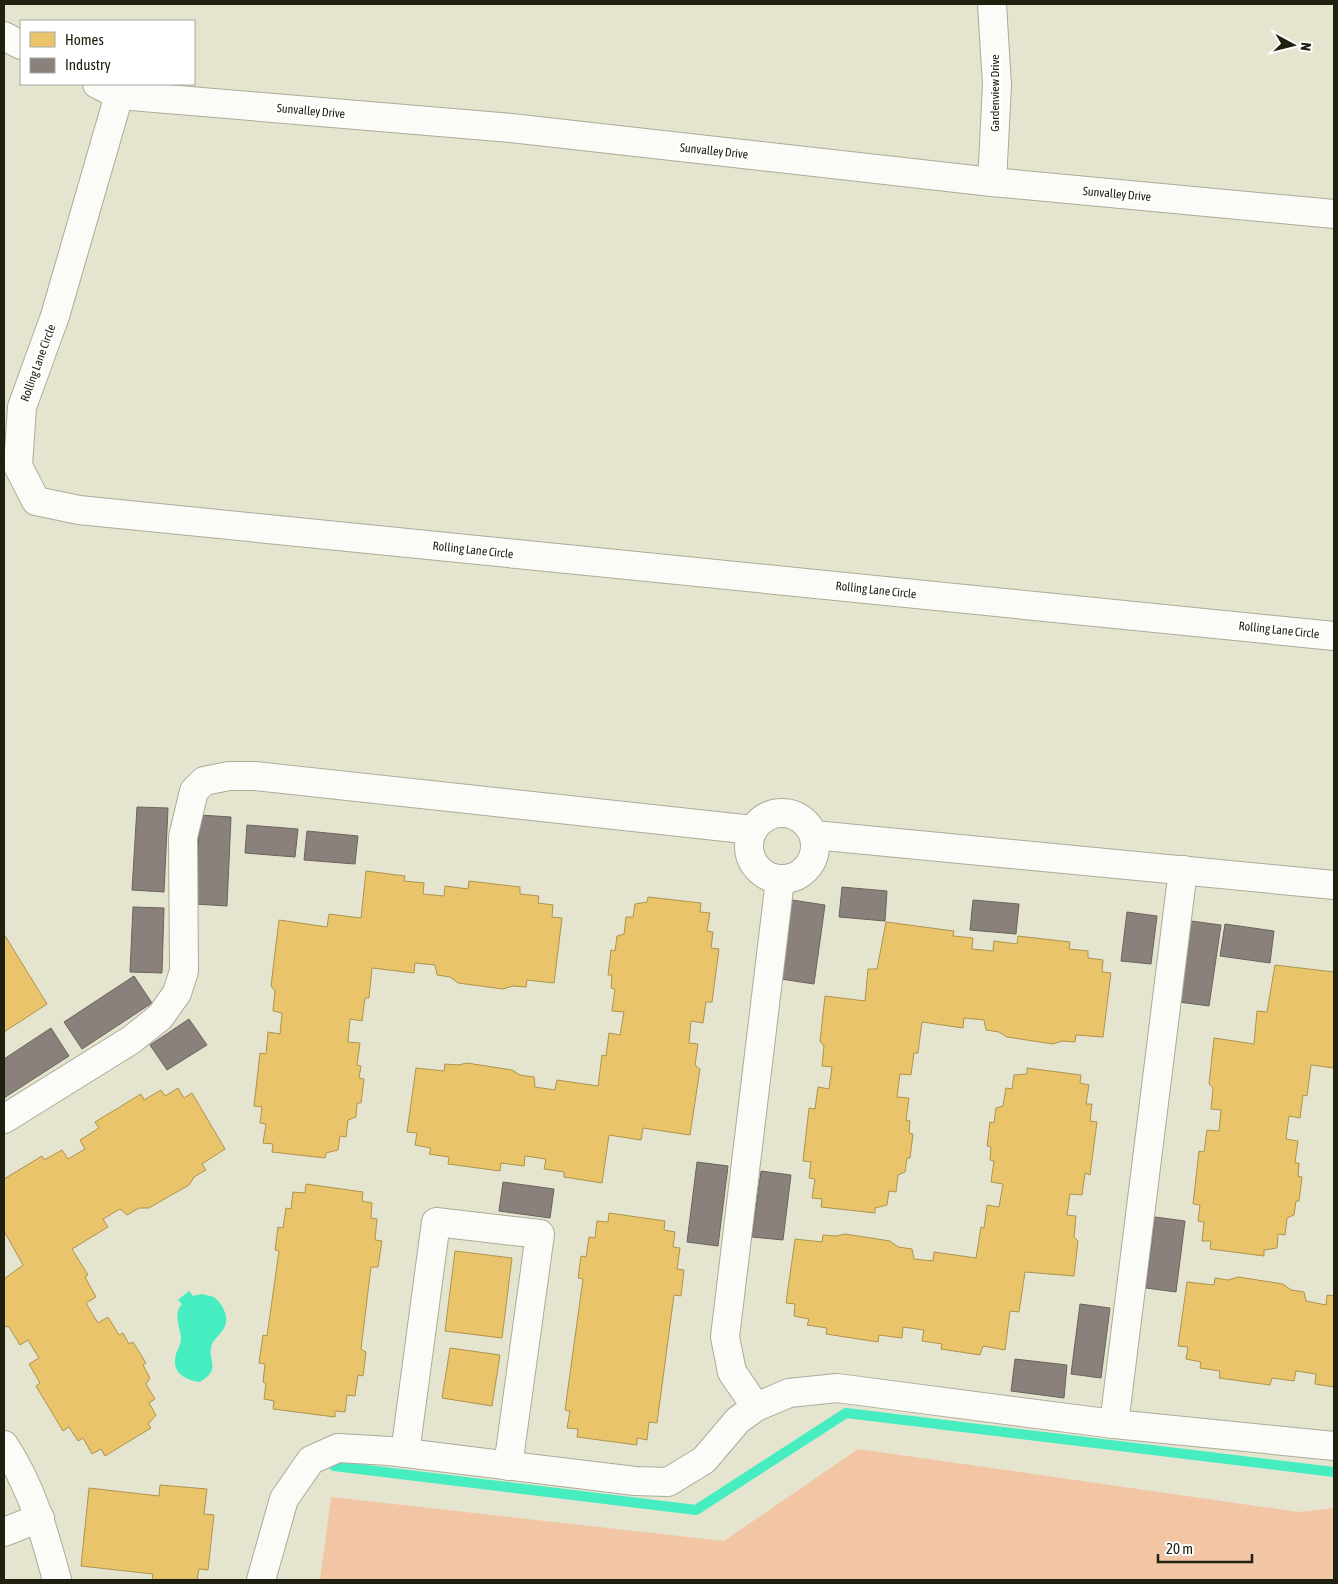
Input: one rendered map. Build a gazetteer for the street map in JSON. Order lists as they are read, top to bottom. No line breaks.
{"streets":{"street":["Gardenview Drive","Sunvalley Drive","Rolling Lane Circle"]},"crossings":[["Gardenview Drive","Sunvalley Drive"],["Sunvalley Drive","Rolling Lane Circle"]],"legend":["Homes","Industry"],"scale_bar":"20 m","north":"right"}
